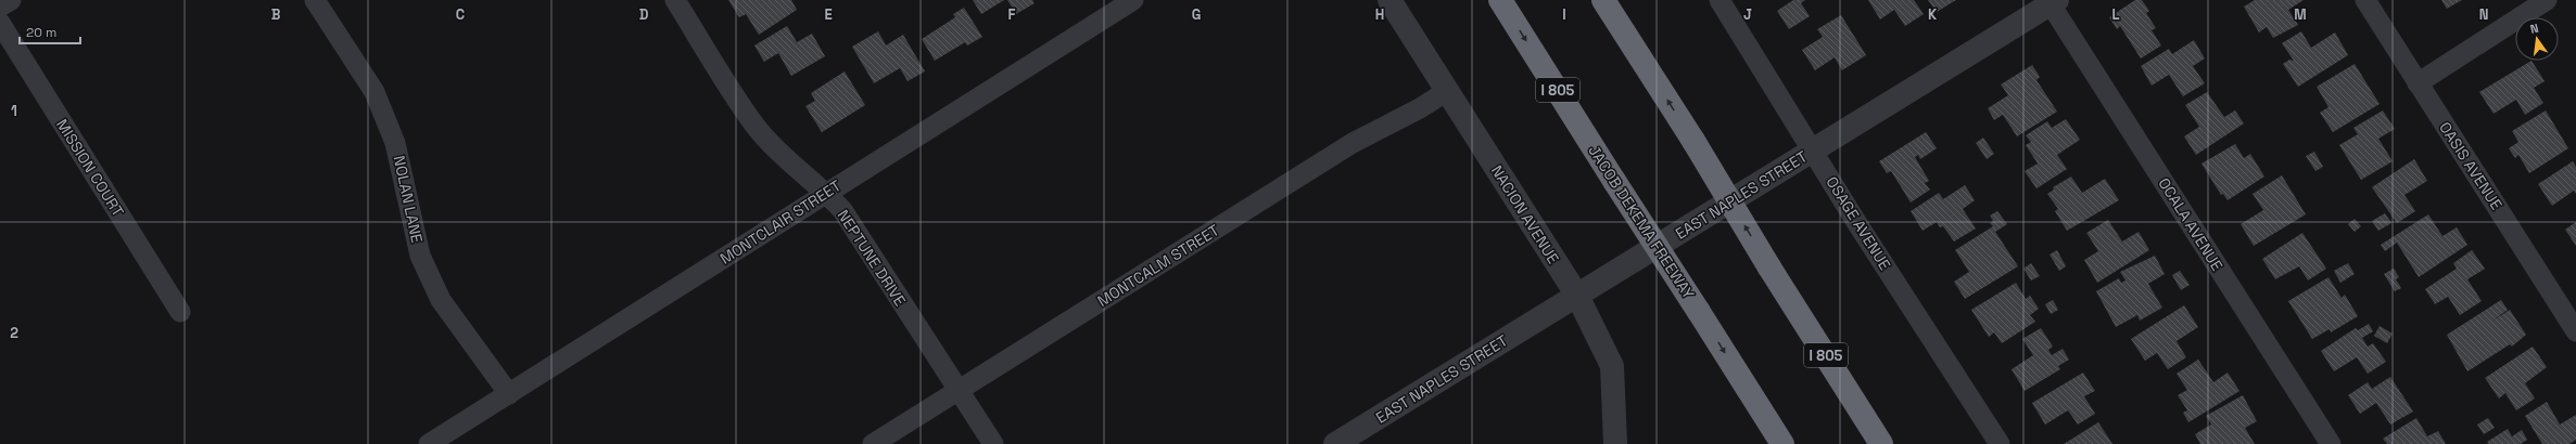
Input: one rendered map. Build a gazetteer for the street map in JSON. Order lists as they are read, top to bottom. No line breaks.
{"streets":{"highway":["I 805","JACOB DEKEMA FREEWAY"],"street":["OASIS AVENUE","MISSION COURT","EAST NAPLES STREET","NOLAN LANE","NACION AVENUE","MONTCLAIR STREET","OSAGE AVENUE","OCALA AVENUE","NEPTUNE DRIVE","MONTCALM STREET"]},"crossings":[["EAST NAPLES STREET","NACION AVENUE"],["EAST NAPLES STREET","OSAGE AVENUE"],["EAST NAPLES STREET","OCALA AVENUE"],["NOLAN LANE","MONTCLAIR STREET"],["NACION AVENUE","MONTCALM STREET"],["MONTCLAIR STREET","NEPTUNE DRIVE"],["NEPTUNE DRIVE","MONTCALM STREET"]],"scale_bar":"20 m","north":"top","grid":{"columns":["B","C","D","E","F","G","H","I","J","K","L","M","N"],"rows":["1","2"]}}
